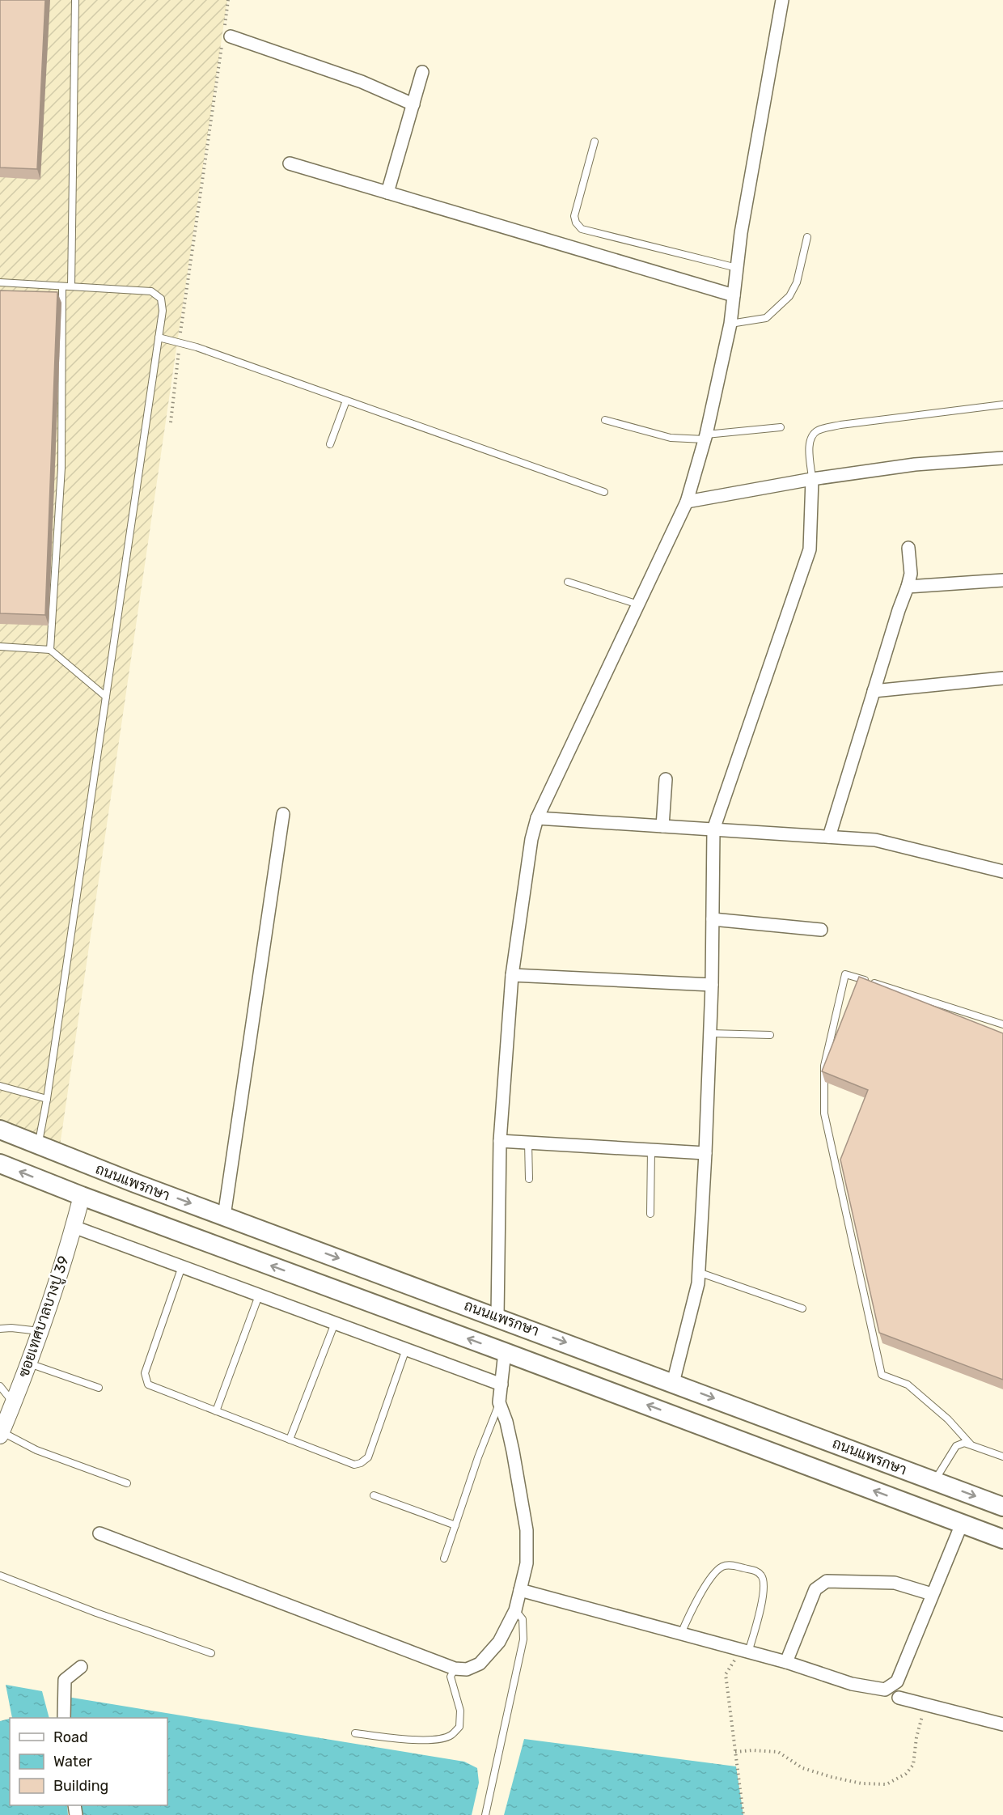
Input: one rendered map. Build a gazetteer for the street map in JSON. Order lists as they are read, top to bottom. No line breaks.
{"streets":{"main road":["ถนนแพรกษา"],"street":["ซอยเทศบาลบางปู 39"]},"crossings":[["ถนนแพรกษา","ซอยเทศบาลบางปู 39"]],"legend":["Road","Water","Building"]}
